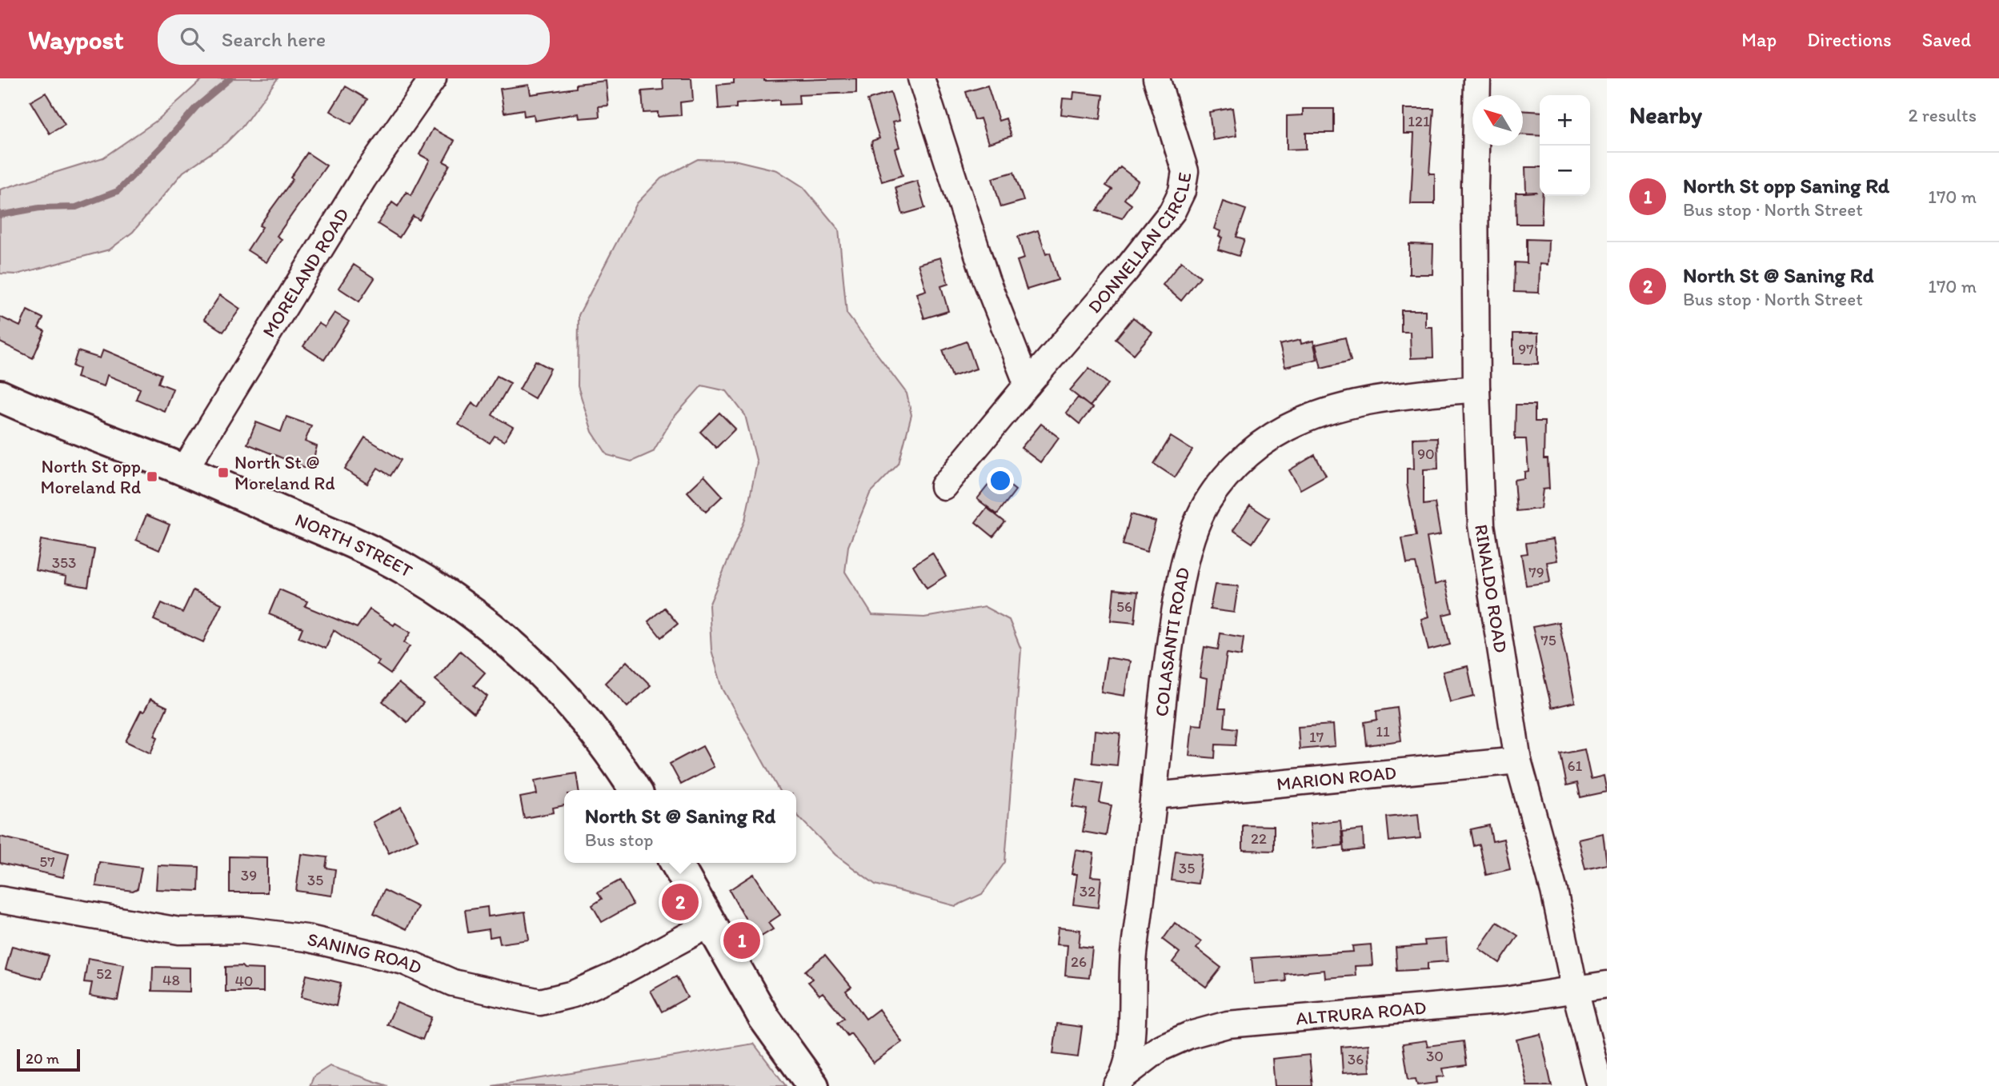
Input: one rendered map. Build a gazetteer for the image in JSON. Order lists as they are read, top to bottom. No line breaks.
{"streets":{"street":["DONNELLAN CIRCLE","MORELAND ROAD","NORTH STREET","RINALDO ROAD","COLASANTI ROAD","MARION ROAD","SANING ROAD","ALTRURA ROAD"]},"crossings":[["MORELAND ROAD","NORTH STREET"],["RINALDO ROAD","COLASANTI ROAD"],["RINALDO ROAD","MARION ROAD"],["RINALDO ROAD","ALTRURA ROAD"],["COLASANTI ROAD","MARION ROAD"],["COLASANTI ROAD","ALTRURA ROAD"]],"places":{"transit":["North St @ Moreland Rd","North St opp Moreland Rd"]},"house_numbers":["121","97","90","353","79","56","75","11","17","61","22","57","35","39","35","32","26","52","48","40","30","36"],"scale_bar":"20 m","north":"top left","page":{"header":"Waypost","search":"Search here","nav":["Map","Directions","Saved"],"heading":["Nearby","2 results"],"map_buttons":["+","−"],"list":[{"mark":"1","name":"North St opp Saning Rd","note":"Bus stop · North Street","value":"170 m"},{"mark":"2","name":"North St @ Saning Rd","note":"Bus stop · North Street","value":"170 m"}],"popup":["North St @ Saning Rd","Bus stop"],"pins":["2","1"],"scale":"20 m"}}
